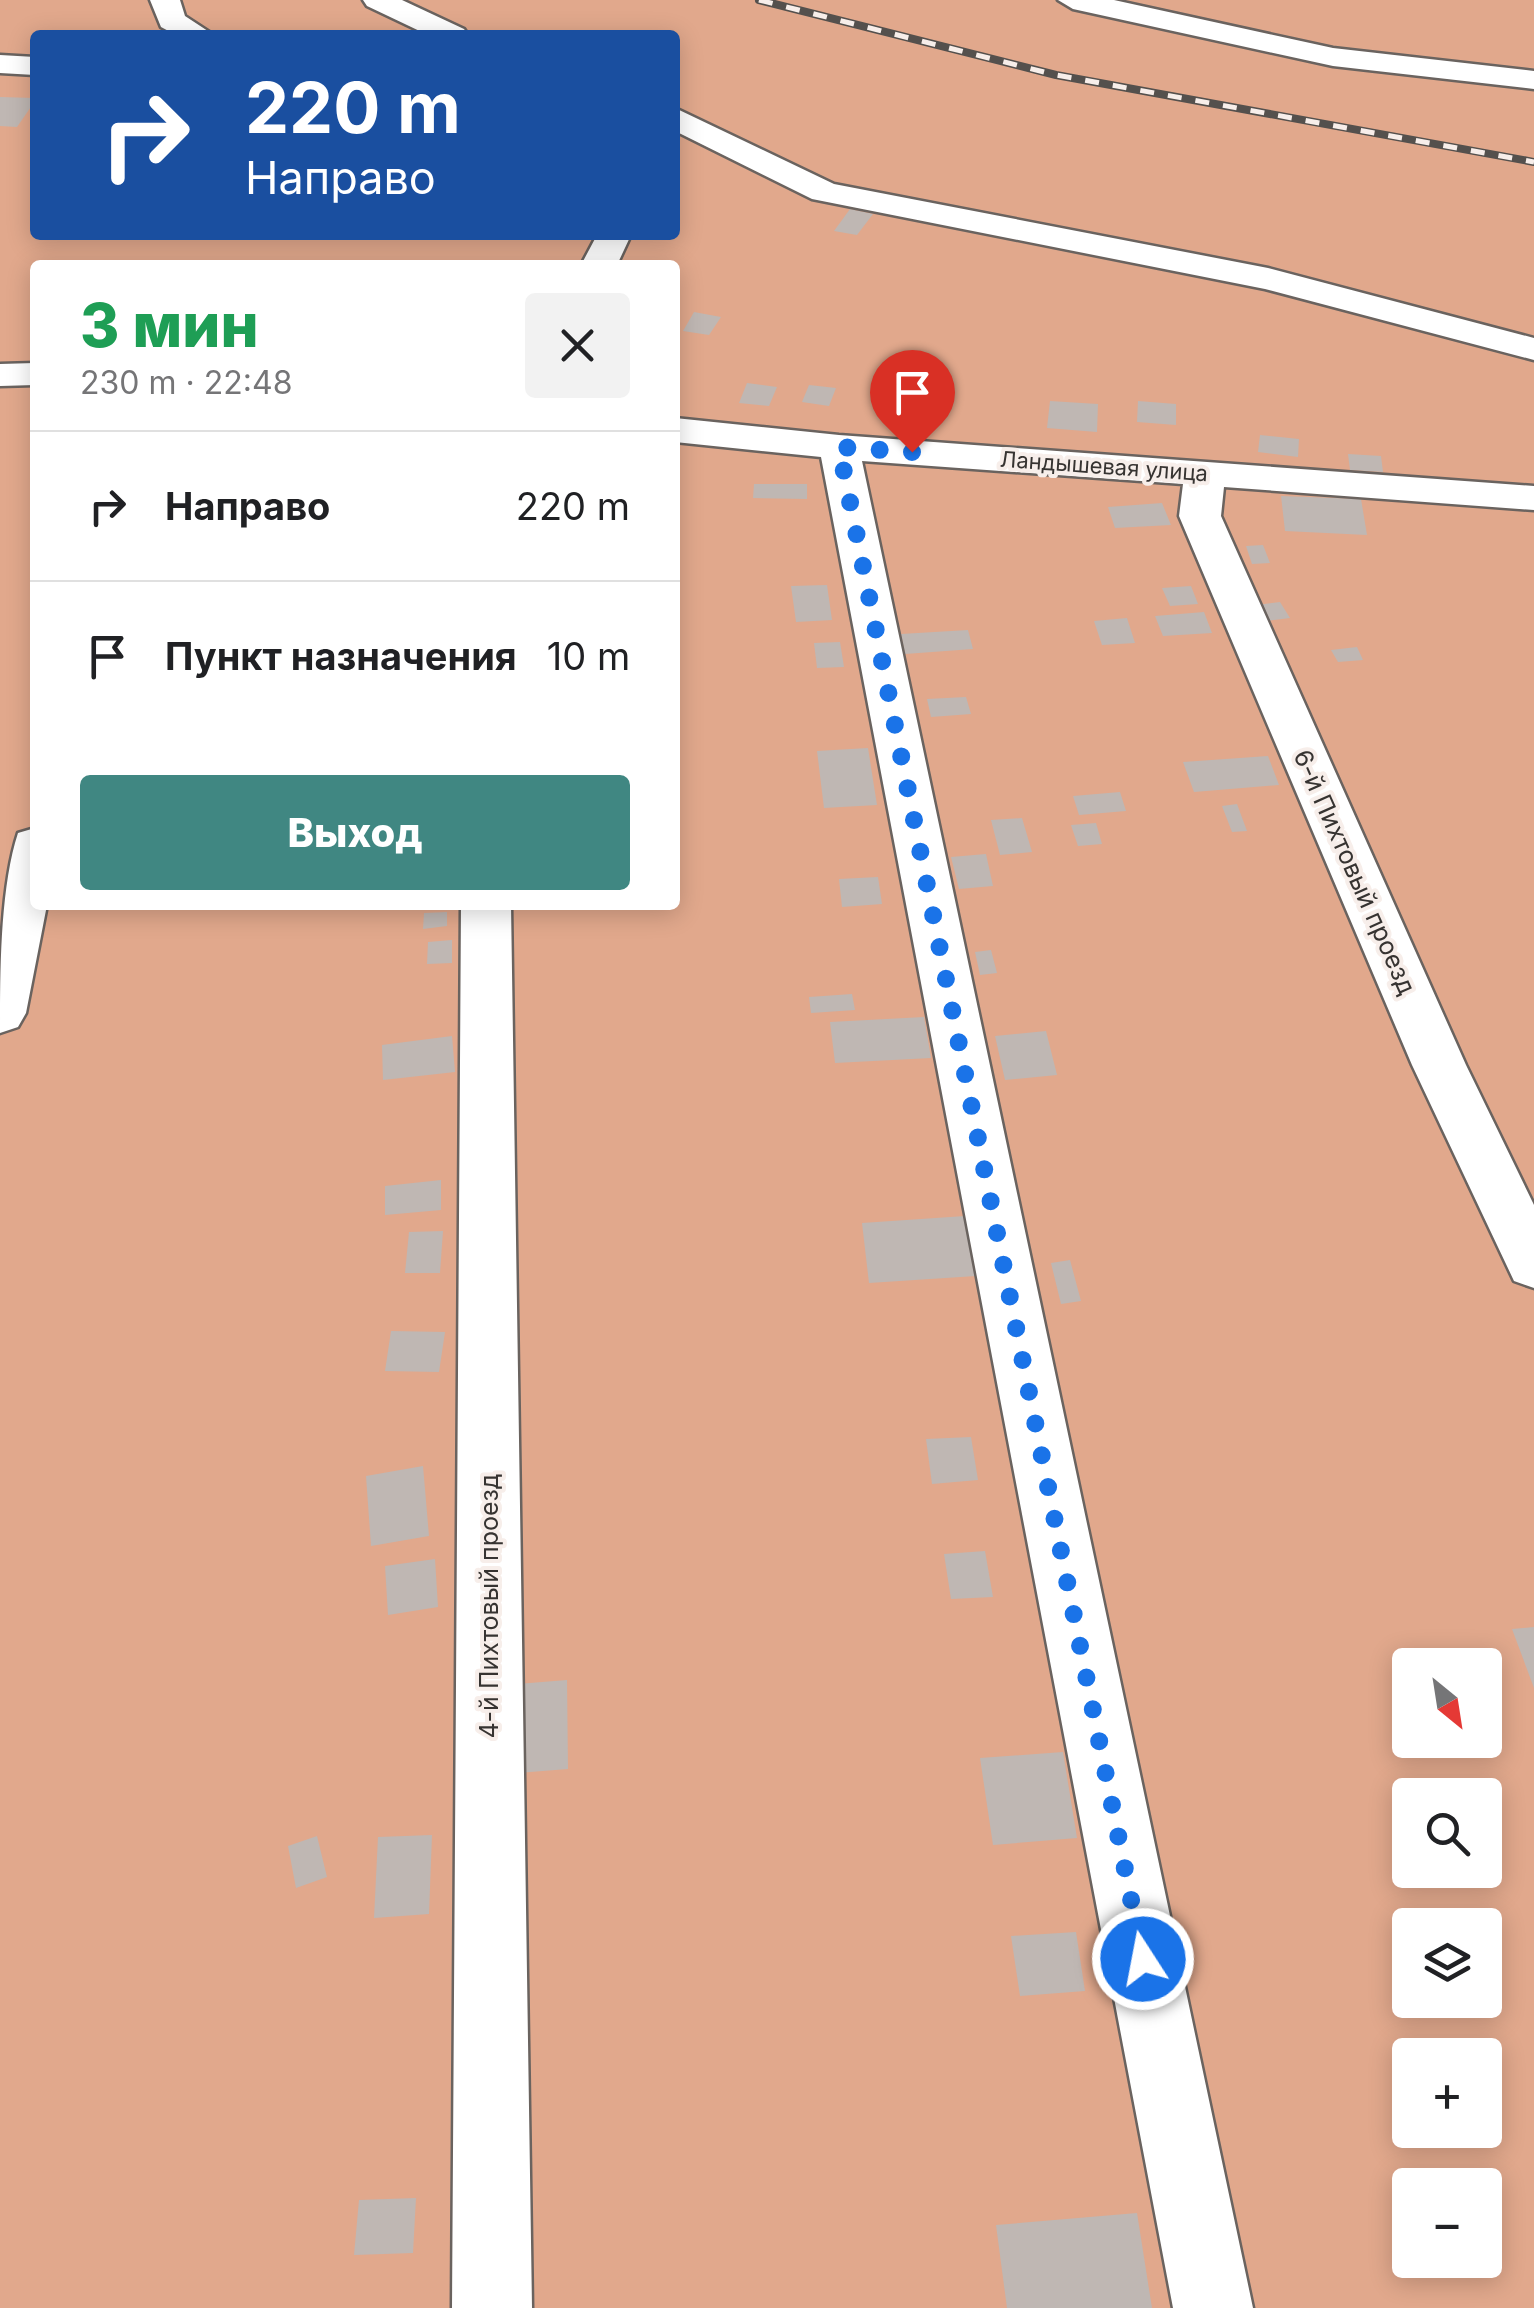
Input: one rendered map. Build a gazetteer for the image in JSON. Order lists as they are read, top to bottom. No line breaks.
{"streets":{"lane":["Ландышевая улица","6-й Пихтовый проезд","4-й Пихтовый проезд"]},"crossings":[["Ландышевая улица","6-й Пихтовый проезд"]],"north":"bottom right","page":{"turn":["220 m","Направо"],"heading":["3 мин","230 m · 22:48"],"list":[{"name":"Направо","value":"220 m"},{"name":"Пункт назначения","value":"10 m"}],"buttons":"Выход","map_buttons":["+","−"]}}
